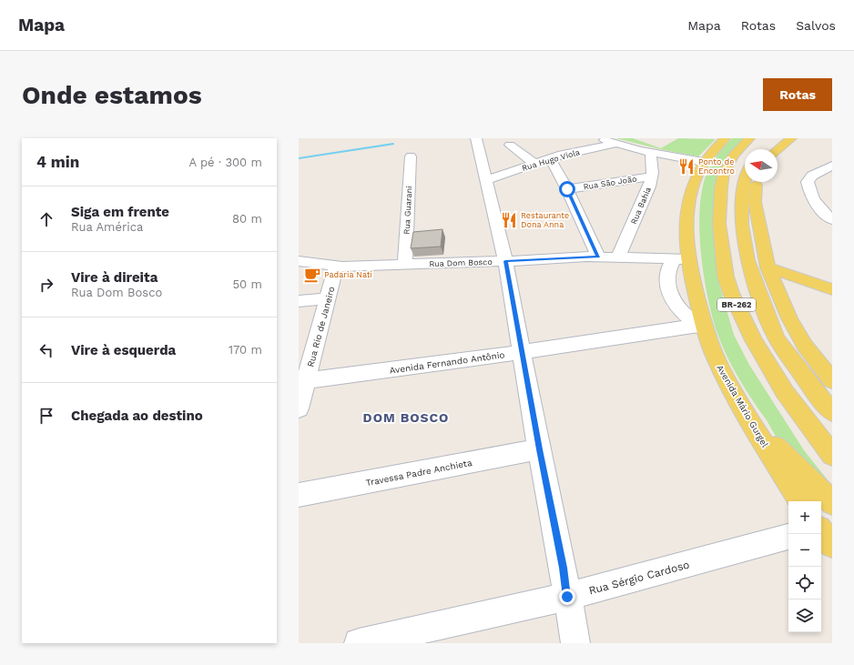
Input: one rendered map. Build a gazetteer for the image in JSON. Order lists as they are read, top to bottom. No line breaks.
{"streets":{"main road":["BR-262","Avenida Mário Gurgel"],"street":["Rua Hugo Viola","Rua São João","Rua Bahia","Rua Guarani","Rua Dom Bosco","Rua Rio de Janeiro","Avenida Fernando Antônio","Travessa Padre Anchieta","Rua Sérgio Cardoso"]},"crossings":[["Rua São João","Rua Bahia"],["Rua Bahia","Rua Dom Bosco"],["Rua Guarani","Rua Dom Bosco"],["Rua Dom Bosco","Rua Rio de Janeiro"],["Rua Dom Bosco","Avenida Mário Gurgel"],["Rua Rio de Janeiro","Avenida Fernando Antônio"],["Avenida Fernando Antônio","Avenida Mário Gurgel"]],"districts":["DOM BOSCO"],"places":{"restaurant":["Ponto de Encontro","Restaurante Dona Anna"],"cafe":["Padaria Nati"]},"north":"left","page":{"header":"Mapa","nav":["Mapa","Rotas","Salvos"],"buttons":"Rotas","title":"Onde estamos","heading":["4 min","A pé · 300 m"],"list":[["Siga em frente","Rua América","80 m"],["Vire à direita","Rua Dom Bosco","50 m"],["Vire à esquerda","170 m"],"Chegada ao destino"],"map_buttons":["+","−"]}}
